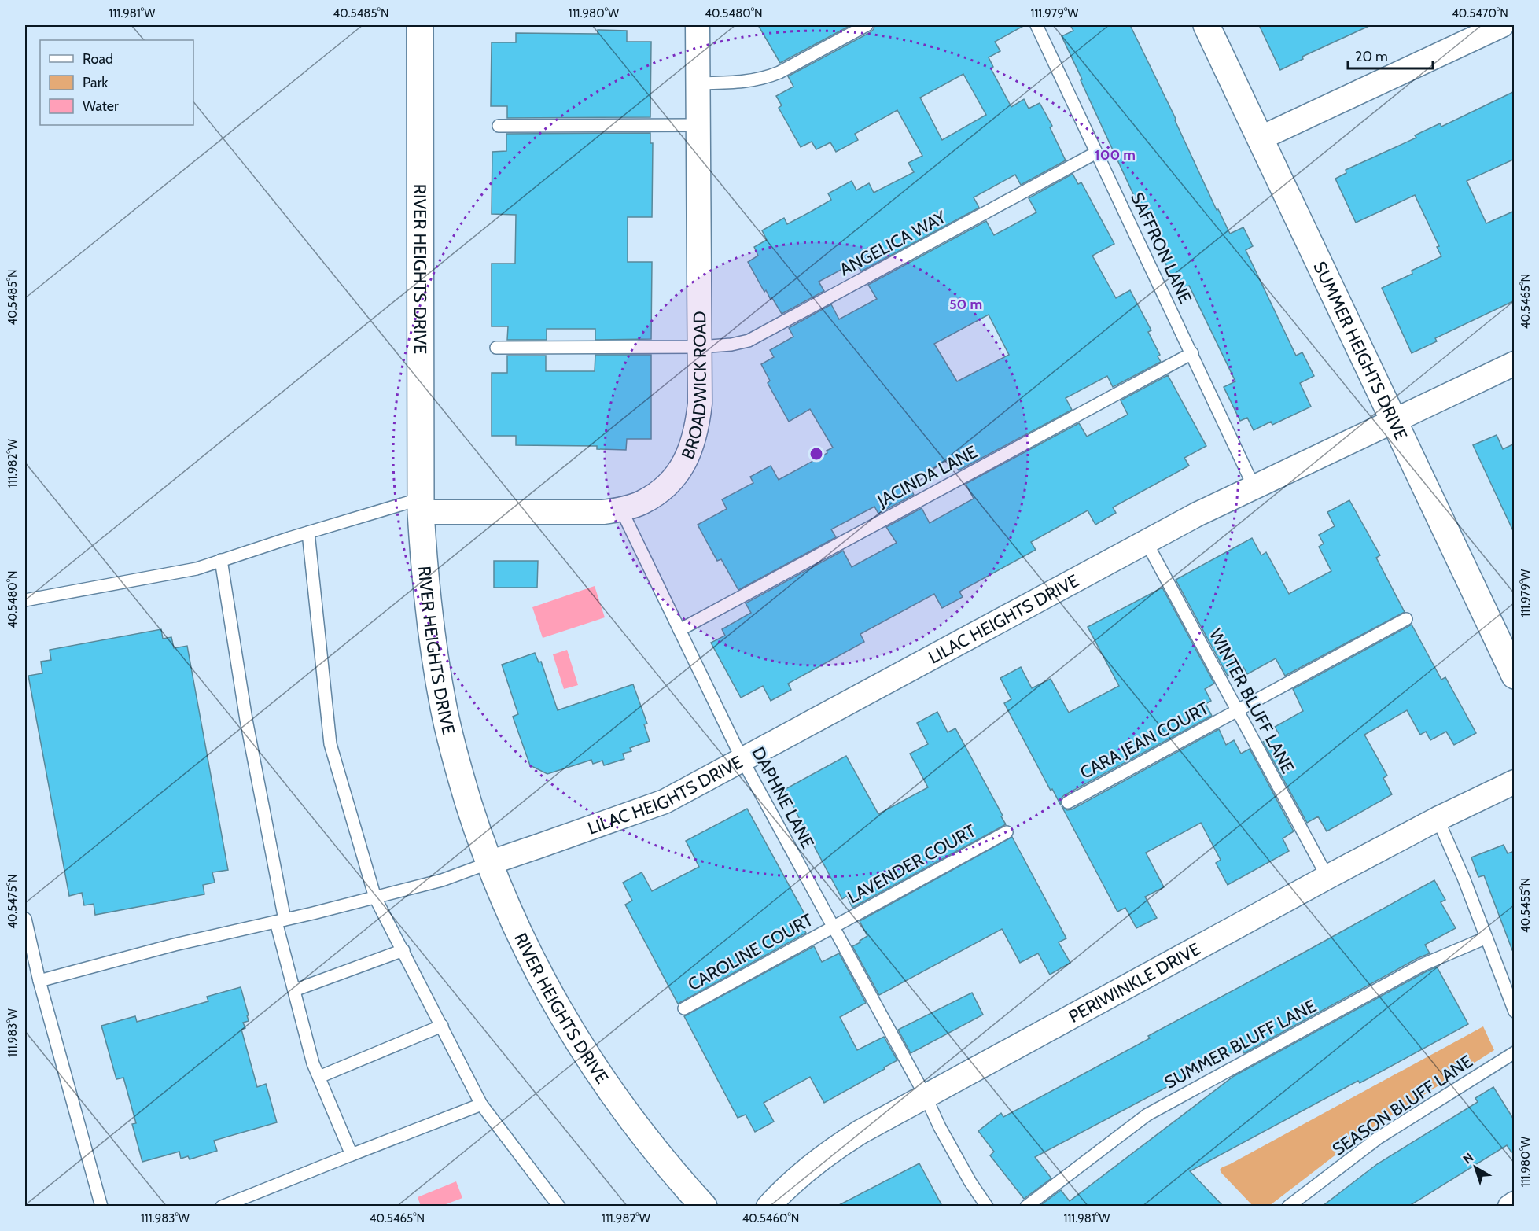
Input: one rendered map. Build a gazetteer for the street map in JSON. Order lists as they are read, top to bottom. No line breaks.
{"streets":{"street":["RIVER HEIGHTS DRIVE","SUMMER HEIGHTS DRIVE","BROADWICK ROAD","LILAC HEIGHTS DRIVE","PERIWINKLE DRIVE"],"lane":["ANGELICA WAY","SAFFRON LANE","JACINDA LANE","WINTER BLUFF LANE","CARA JEAN COURT","DAPHNE LANE","LAVENDER COURT","CAROLINE COURT","SUMMER BLUFF LANE","SEASON BLUFF LANE"]},"crossings":[["ANGELICA WAY","SAFFRON LANE"],["ANGELICA WAY","BROADWICK ROAD"],["SAFFRON LANE","JACINDA LANE"],["SAFFRON LANE","LILAC HEIGHTS DRIVE"],["RIVER HEIGHTS DRIVE","BROADWICK ROAD"],["RIVER HEIGHTS DRIVE","LILAC HEIGHTS DRIVE"],["SUMMER HEIGHTS DRIVE","LILAC HEIGHTS DRIVE"],["BROADWICK ROAD","DAPHNE LANE"],["JACINDA LANE","DAPHNE LANE"],["LILAC HEIGHTS DRIVE","WINTER BLUFF LANE"],["LILAC HEIGHTS DRIVE","DAPHNE LANE"],["WINTER BLUFF LANE","CARA JEAN COURT"],["WINTER BLUFF LANE","PERIWINKLE DRIVE"],["DAPHNE LANE","LAVENDER COURT"],["DAPHNE LANE","CAROLINE COURT"],["DAPHNE LANE","PERIWINKLE DRIVE"],["LAVENDER COURT","CAROLINE COURT"]],"legend":["Road","Park","Water"],"scale_bar":"20 m","north":"top left","coordinates":["111.981°W","40.5485°N","111.980°W","40.5480°N","111.979°W","40.5470°N","40.5465°N","111.982°W","40.5475°N","40.5455°N","111.983°W","40.5460°N"],"rings":["100 m","50 m"]}
